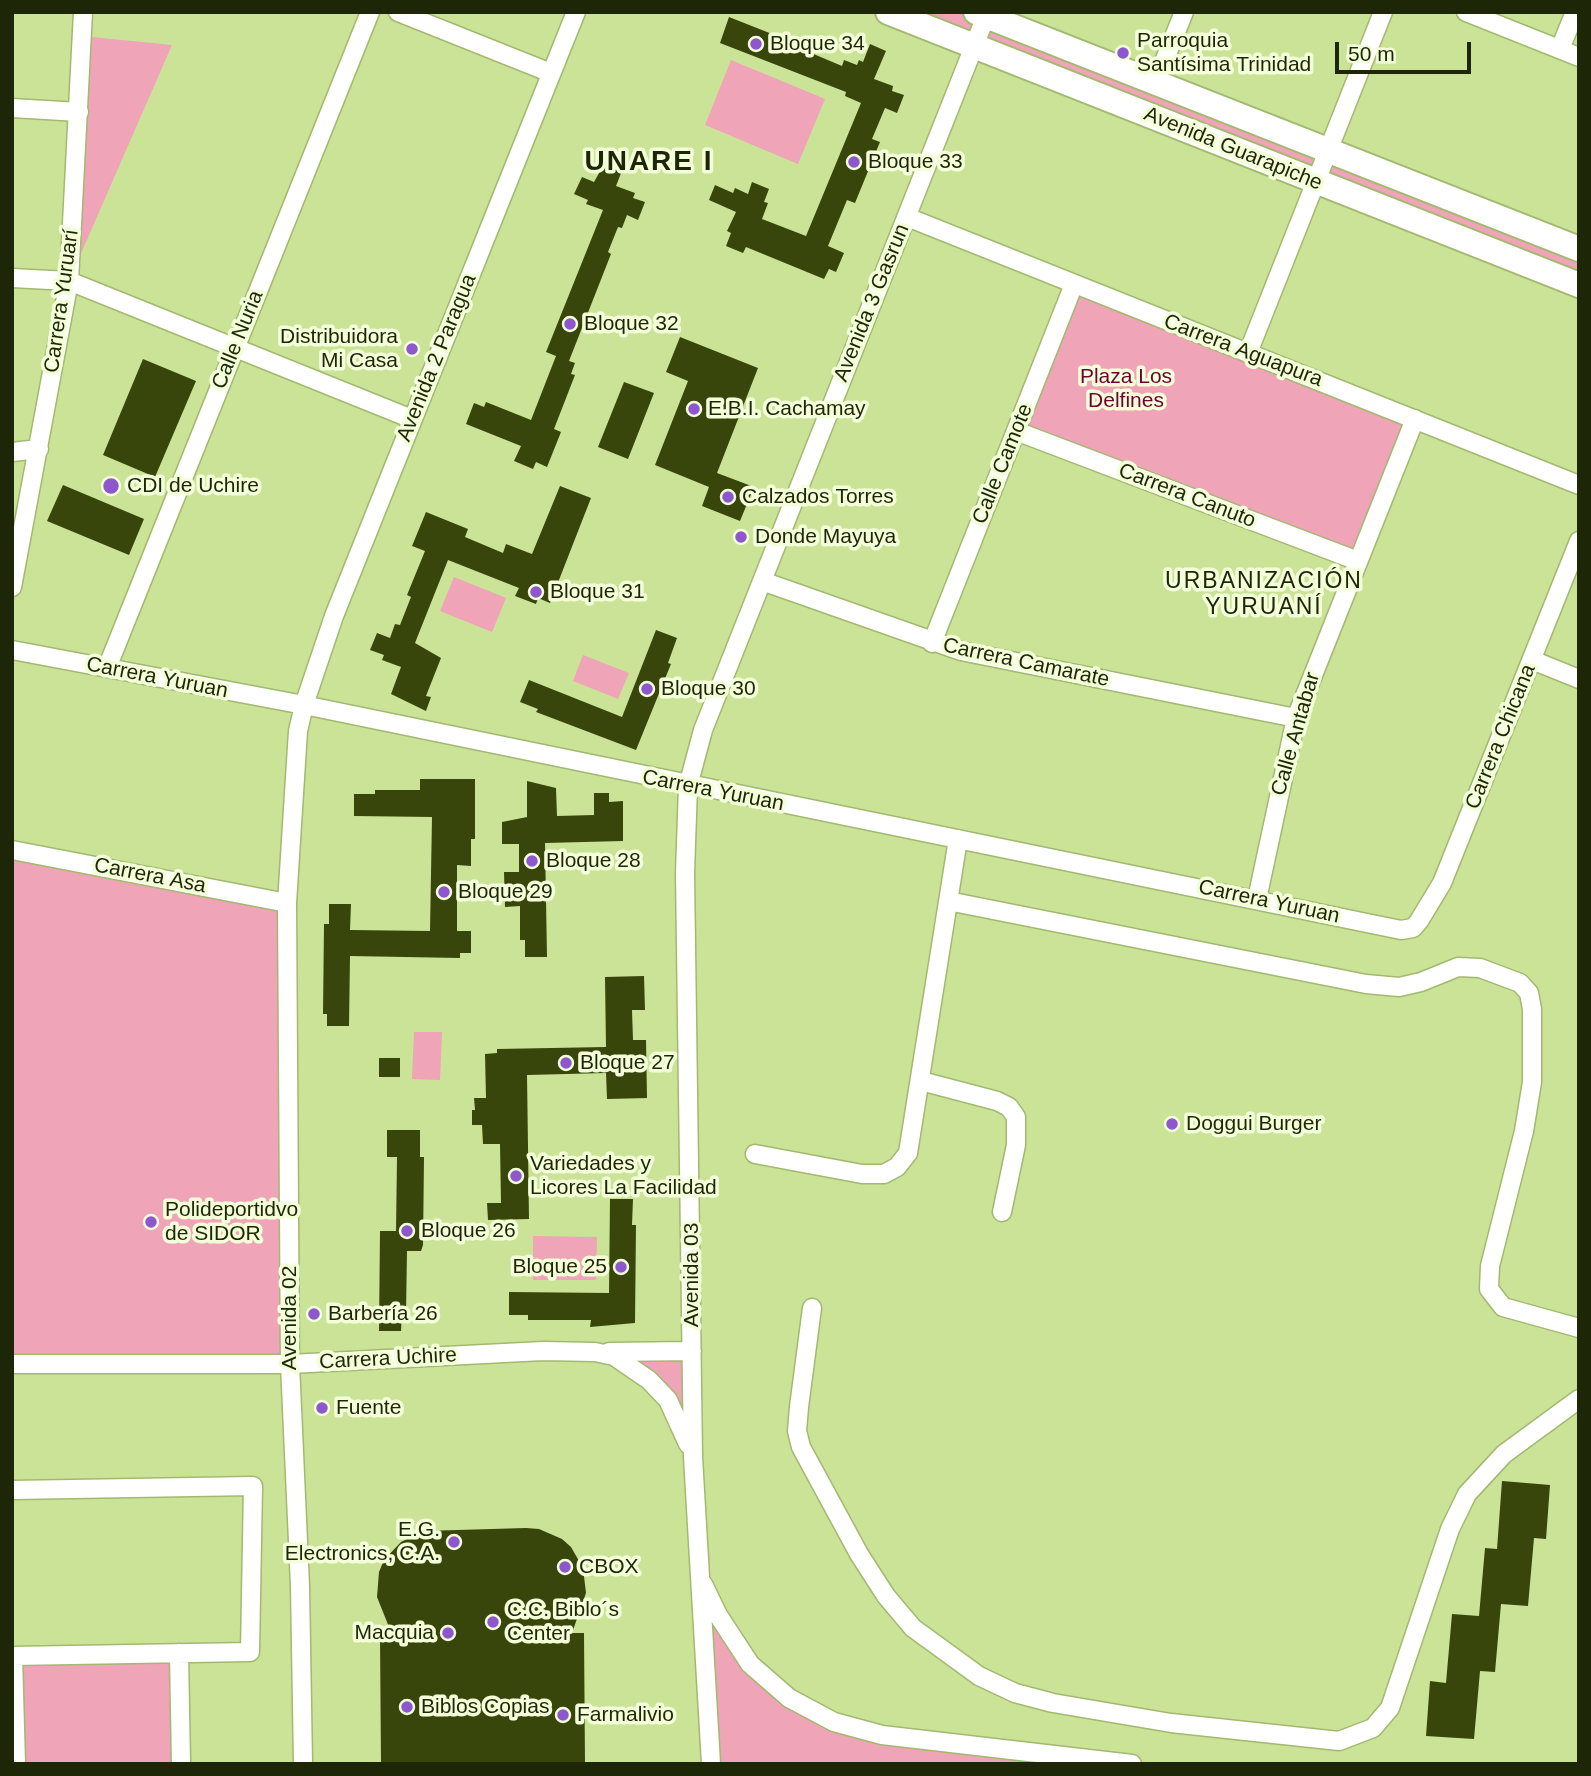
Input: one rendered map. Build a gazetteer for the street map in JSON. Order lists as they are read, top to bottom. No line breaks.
{"streets":{"street":["Avenida Guarapiche","Carrera Yuruarí","Avenida 3 Gasrun","Calle Nuria","Carrera Aguapura","Avenida 2 Paragua","Calle Camote","Carrera Canuto","Carrera Camarate","Carrera Yuruan","Calle Antabar","Carrera Chicana","Carrera Asa","Avenida 03","Avenida 02","Carrera Uchire"]},"crossings":[["Avenida Guarapiche","Avenida 3 Gasrun"],["Avenida 3 Gasrun","Carrera Aguapura"],["Avenida 3 Gasrun","Carrera Camarate"],["Avenida 3 Gasrun","Carrera Yuruan"],["Avenida 3 Gasrun","Avenida 03"],["Calle Nuria","Carrera Yuruan"],["Carrera Aguapura","Calle Camote"],["Carrera Aguapura","Calle Antabar"],["Avenida 2 Paragua","Carrera Yuruan"],["Avenida 2 Paragua","Avenida 02"],["Calle Camote","Carrera Canuto"],["Calle Camote","Carrera Camarate"],["Carrera Canuto","Calle Antabar"],["Carrera Camarate","Calle Antabar"],["Carrera Yuruan","Calle Antabar"],["Carrera Yuruan","Carrera Chicana"],["Carrera Yuruan","Avenida 03"],["Carrera Yuruan","Avenida 02"],["Carrera Asa","Avenida 02"],["Avenida 03","Carrera Uchire"],["Avenida 02","Carrera Uchire"]],"districts":["UNARE I","URBANIZACIÓN YURUANÍ"],"parks":["Plaza Los Delfines"],"places":["Bloque 34","Parroquia Santísima Trinidad","Bloque 33","Bloque 32","Distribuidora Mi Casa","E.B.I. Cachamay","CDI de Uchire","Calzados Torres","Donde Mayuya","Bloque 31","Bloque 30","Bloque 28","Bloque 29","Bloque 27","Doggui Burger","Variedades y Licores La Facilidad","Polideportidvo de SIDOR","Bloque 26","Bloque 25","Barbería 26","Fuente","E.G. Electronics, C.A.","CBOX","C.C. Biblo´s Center","Macquia","Biblos Copias","Farmalivio"],"scale_bar":"50 m"}
